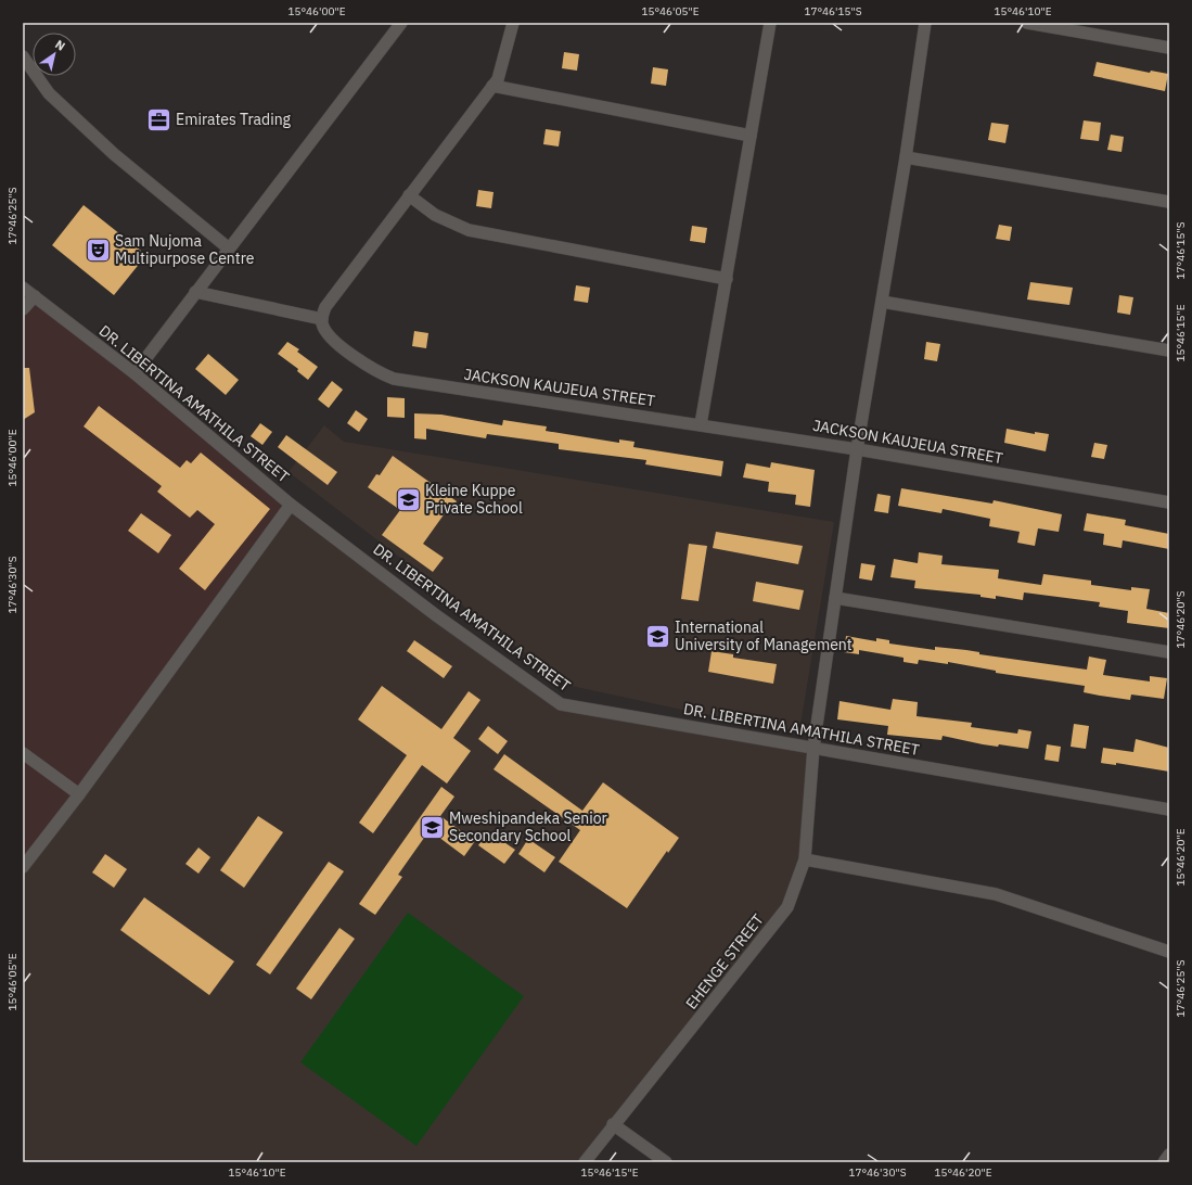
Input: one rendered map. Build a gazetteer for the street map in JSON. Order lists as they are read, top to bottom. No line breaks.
{"streets":{"street":["JACKSON KAUJEUA STREET","DR. LIBERTINA AMATHILA STREET","EHENGE STREET"]},"crossings":[["JACKSON KAUJEUA STREET","EHENGE STREET"],["DR. LIBERTINA AMATHILA STREET","EHENGE STREET"]],"places":{"office":["Emirates Trading"],"theatre":["Sam Nujoma Multipurpose Centre"],"school or university":["Kleine Kuppe Private School","International University of Management","Mweshipandeka Senior Secondary School"]},"north":"top right","coordinates":["15°46'00\"E","15°46'05\"E","17°46'15\"S","15°46'10\"E","17°46'25\"S","15°46'15\"E","17°46'30\"S","17°46'20\"S","15°46'20\"E"]}
